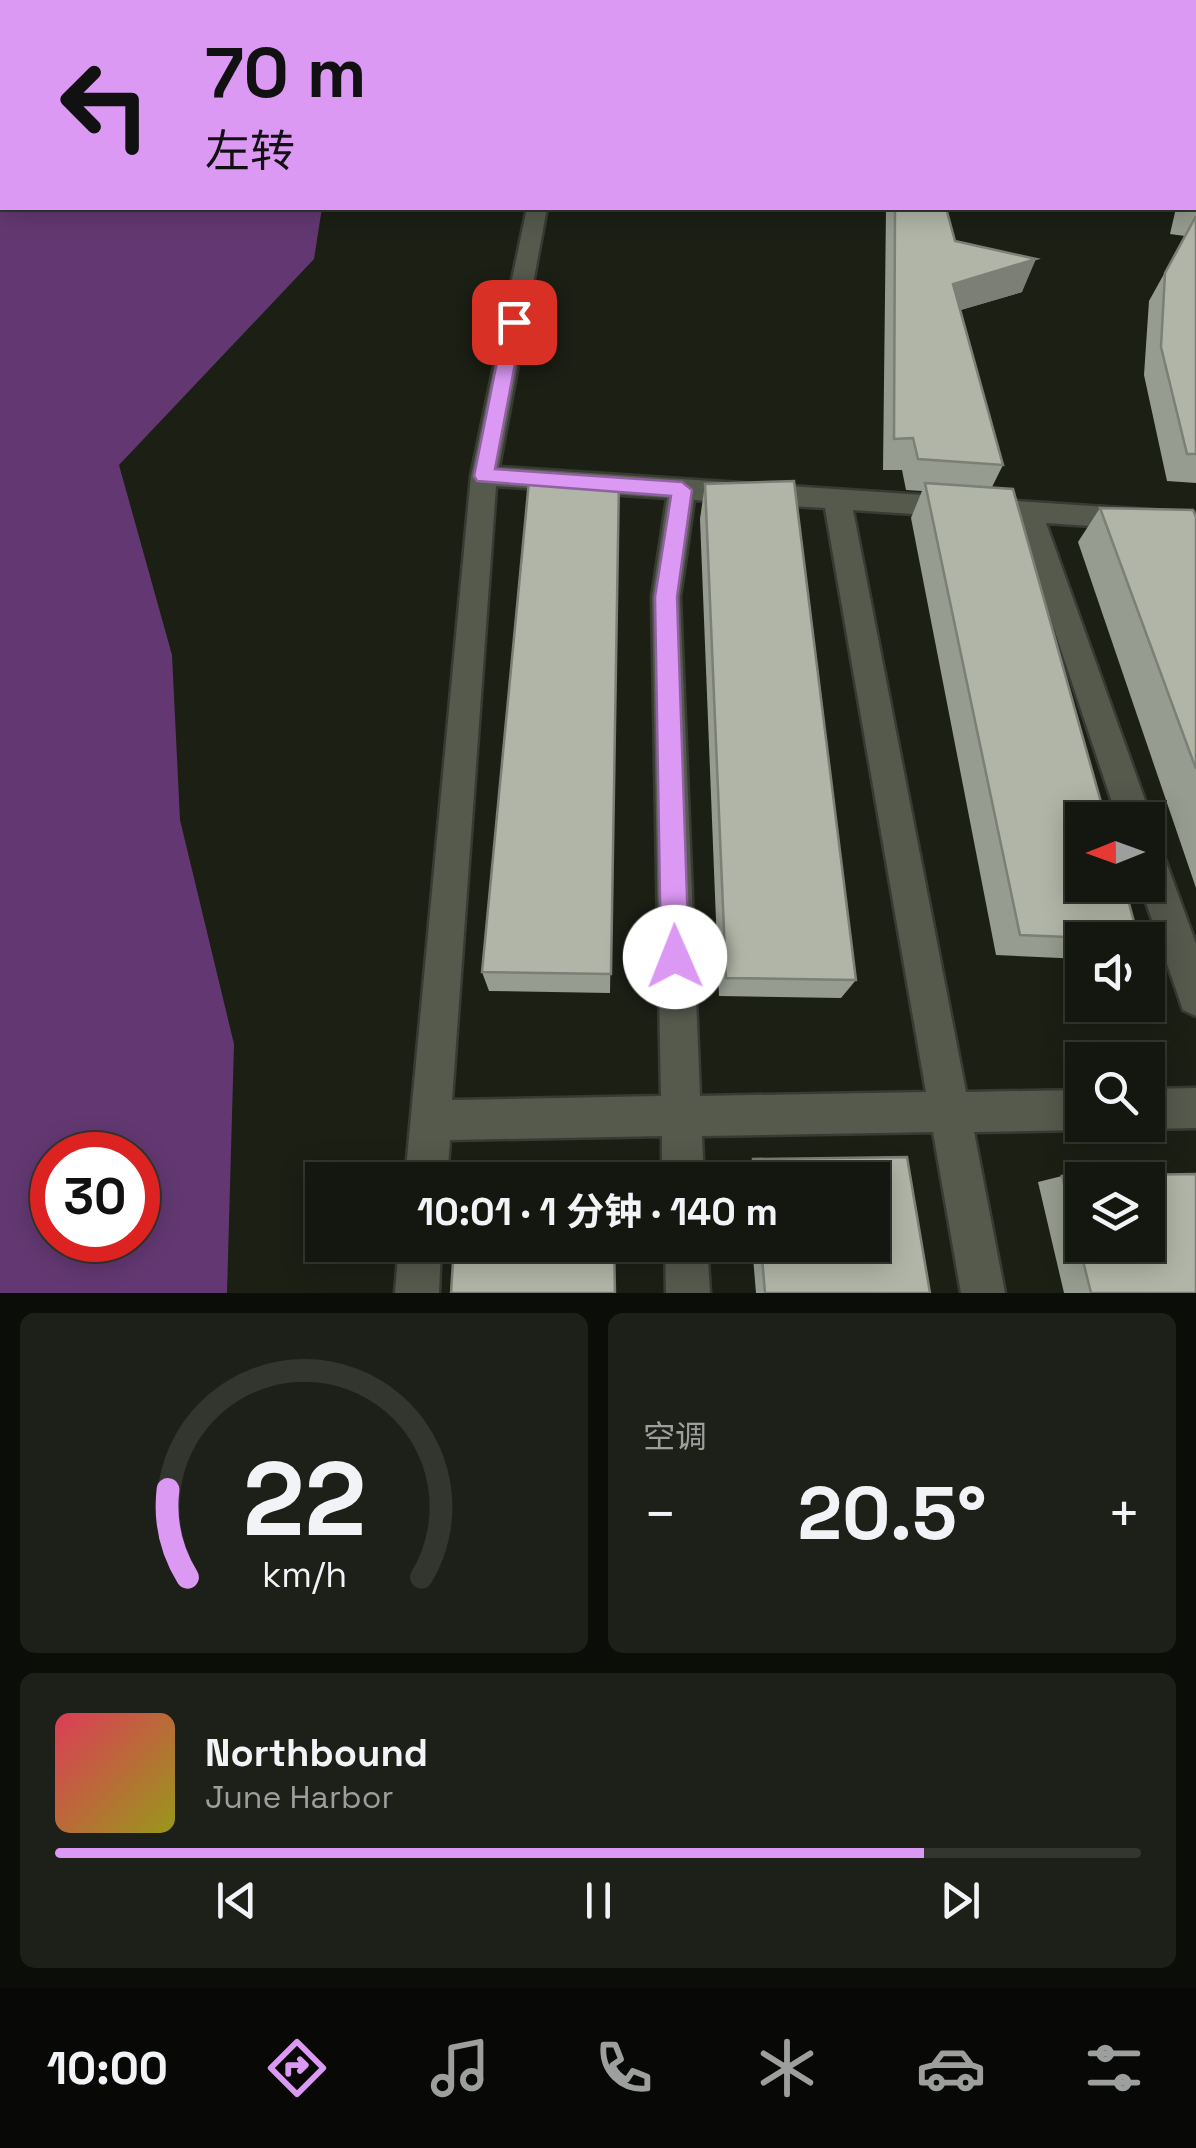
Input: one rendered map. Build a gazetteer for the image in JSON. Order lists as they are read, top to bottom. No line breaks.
{"north":"left","page":{"turn":["70 m","左转"],"limit":"30","trip":"10:01 · 1 分钟 · 140 m","tile":"空调","heat":["−","20.5°","+"],"song":["Northbound","June Harbor"],"tabs":"10:00","gauge":["22","km/h"]}}
